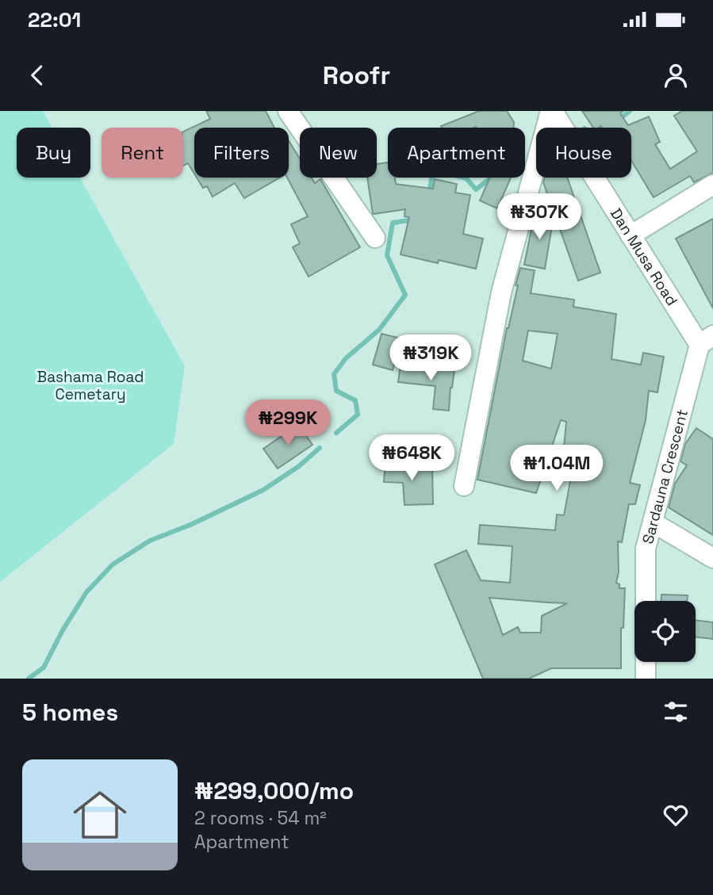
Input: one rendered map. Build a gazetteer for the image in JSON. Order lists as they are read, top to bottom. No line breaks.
{"streets":{"street":["Dan Musa Road","Sardauna Crescent"]},"crossings":[["Dan Musa Road","Sardauna Crescent"]],"parks":["Bashama Road Cemetary"],"page":{"status":"22:01","header":"Roofr","chip":["Buy","Rent","Filters","New","Apartment","House"],"price":["₦307K","₦319K","₦299K","₦648K","₦1.04M"],"heading":"5 homes","list":[{"name":"₦299,000/mo","note":"2 rooms · 54 m² · Apartment"}]}}
